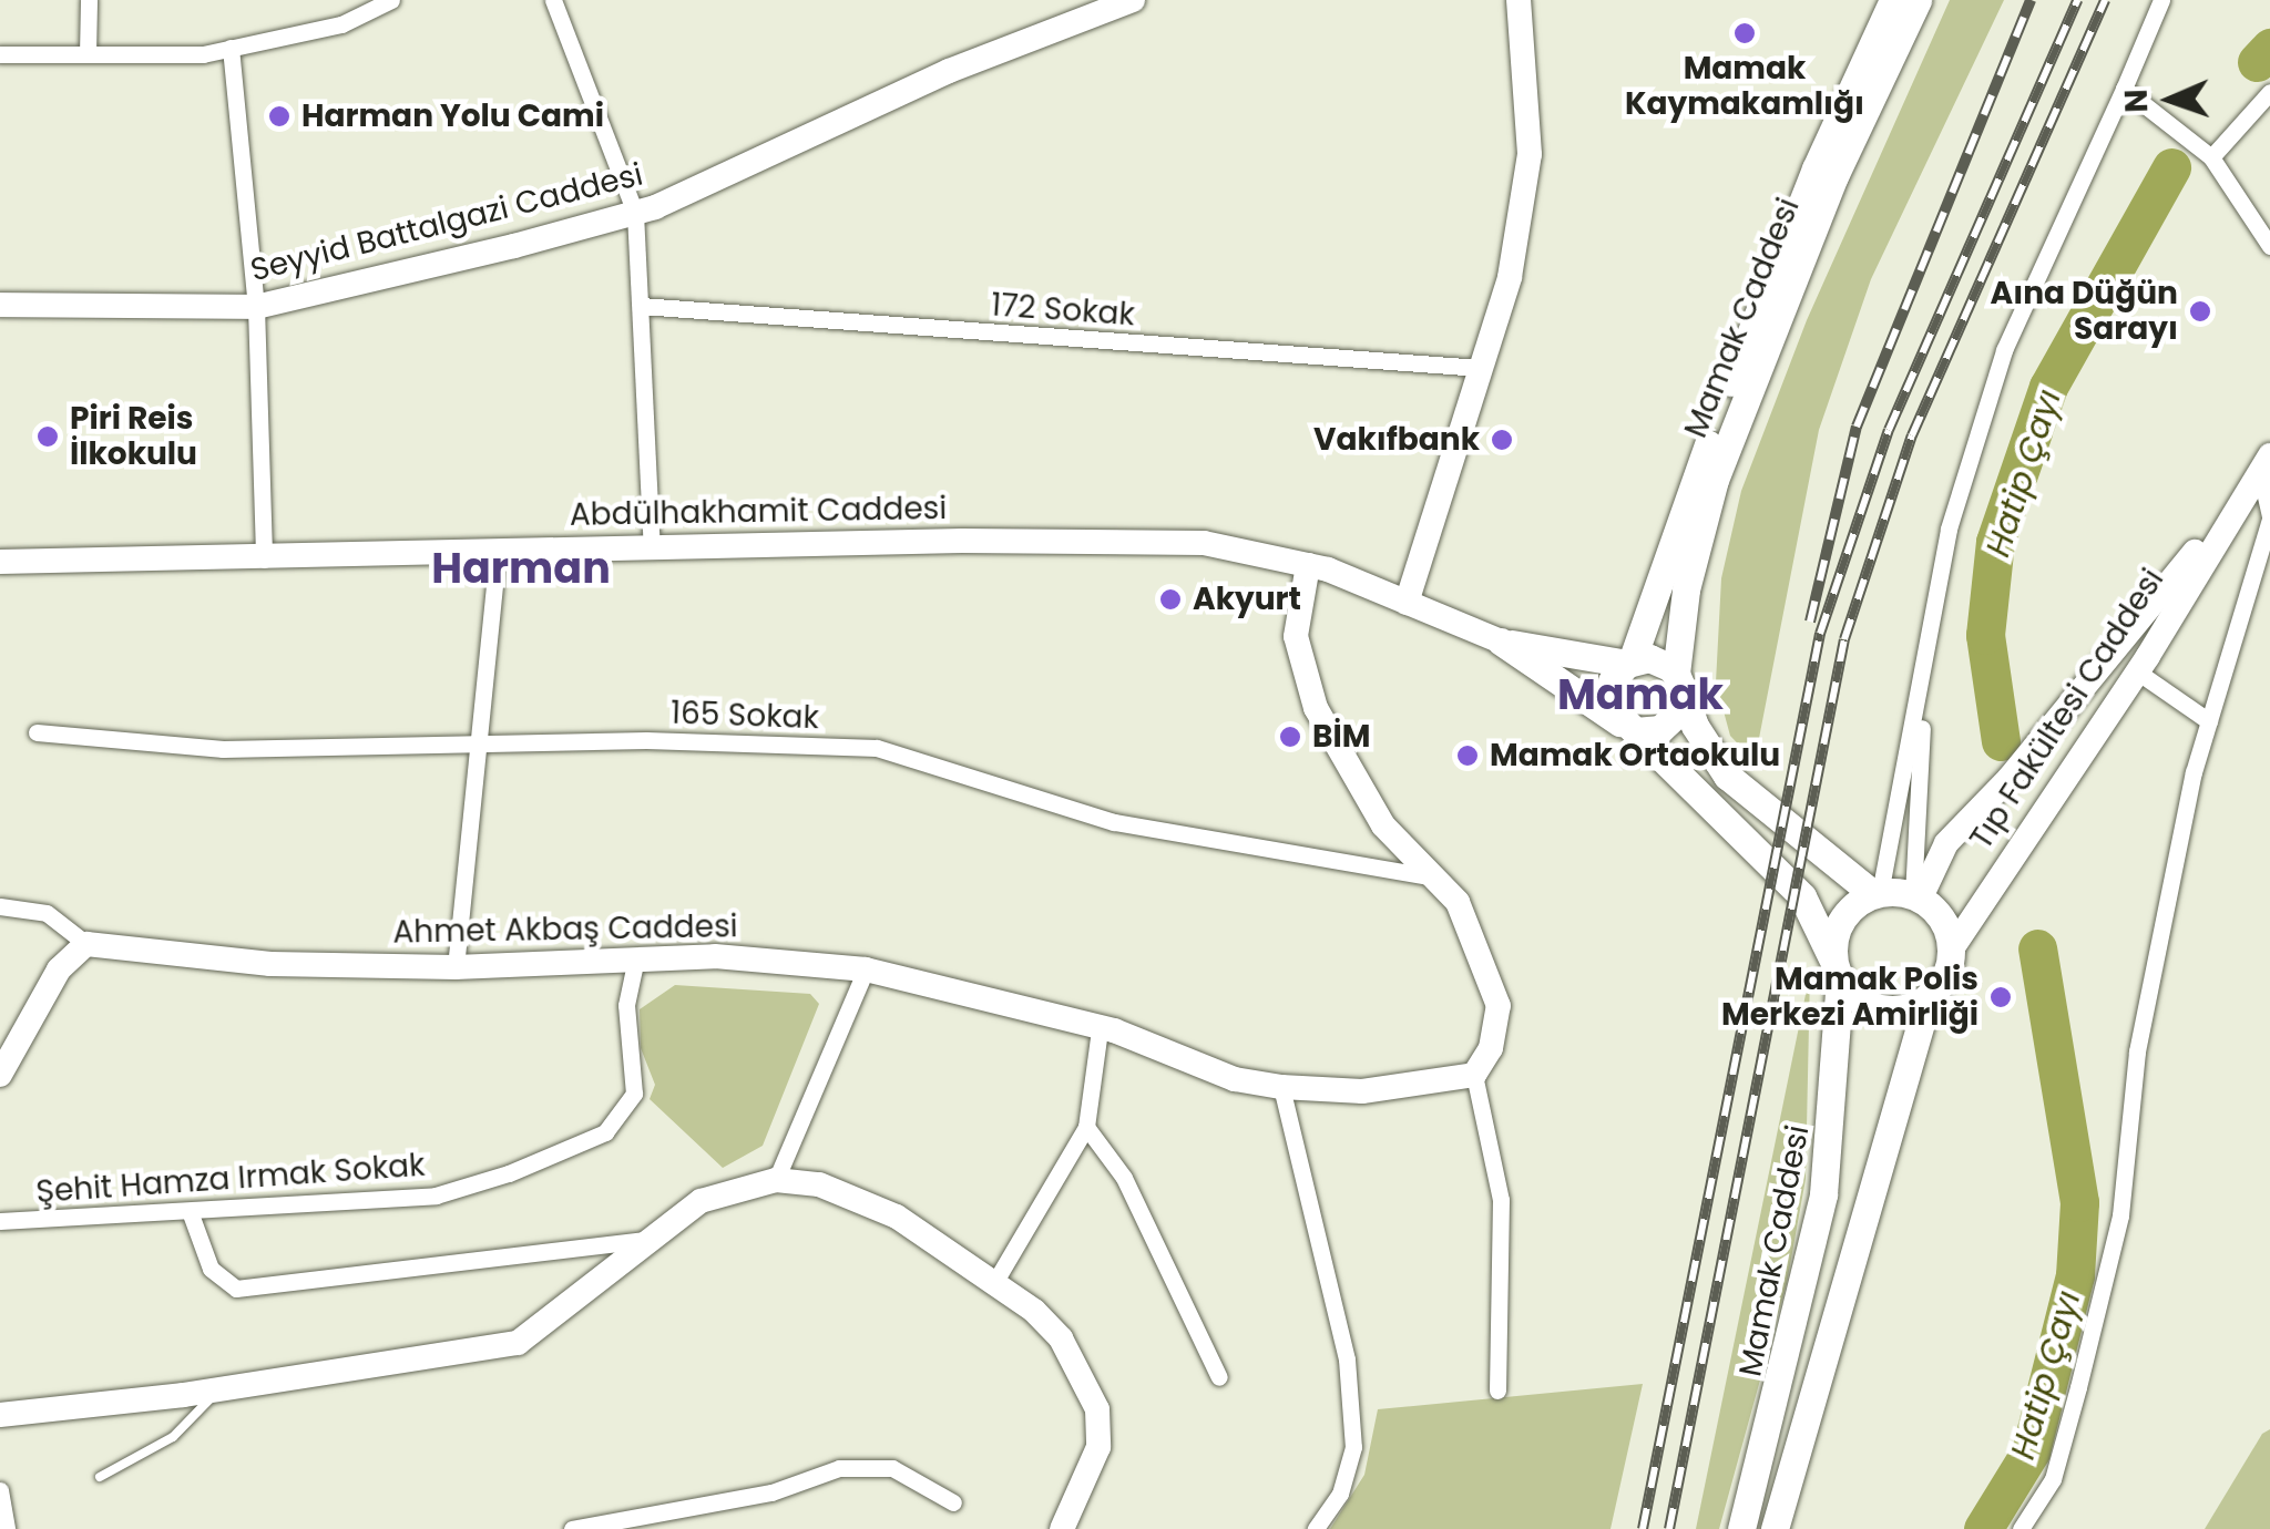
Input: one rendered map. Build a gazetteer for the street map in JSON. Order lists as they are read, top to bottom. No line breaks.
{"streets":{"main road":["Mamak Caddesi"],"street":["Seyyid Battalgazi Caddesi","172 Sokak","Abdülhakhamit Caddesi","Tıp Fakültesi Caddesi","165 Sokak","Ahmet Akbaş Caddesi","Şehit Hamza Irmak Sokak"]},"crossings":[["Mamak Caddesi","Tıp Fakültesi Caddesi"],["Ahmet Akbaş Caddesi","Şehit Hamza Irmak Sokak"]],"districts":["Harman","Mamak"],"water":["Hatip Çayı"],"places":["Mamak Kaymakamlığı","Harman Yolu Cami","Aına Düğün Sarayı","Piri Reis İlkokulu","Vakıfbank","Akyurt","BİM","Mamak Ortaokulu","Mamak Polis Merkezi Amirliği"],"north":"left"}
